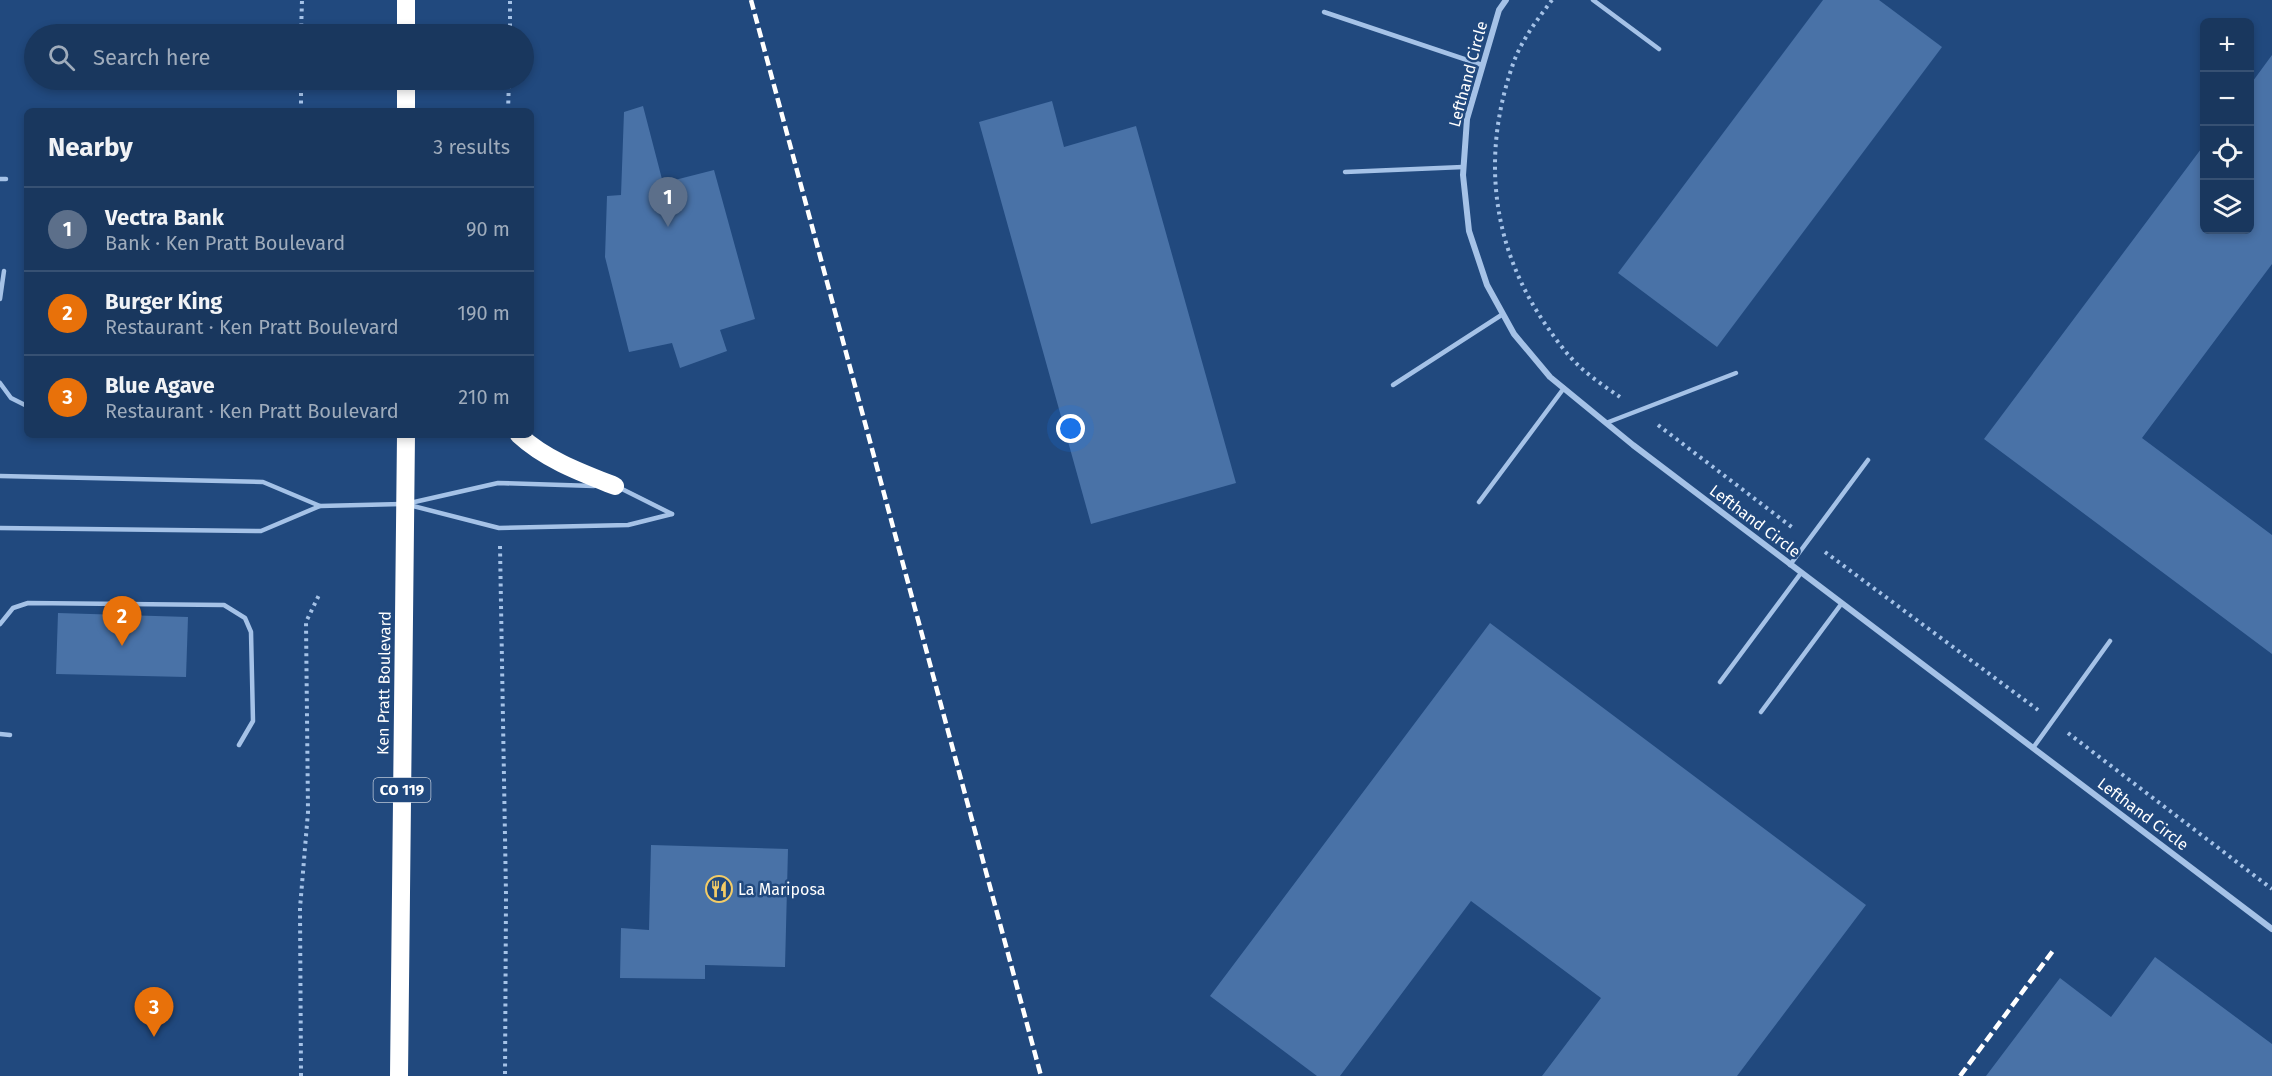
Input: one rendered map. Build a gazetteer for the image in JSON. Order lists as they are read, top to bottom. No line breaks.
{"streets":{"highway":["Ken Pratt Boulevard","CO 119"],"street":["Lefthand Circle"]},"places":{"restaurant":["La Mariposa"]},"page":{"map_buttons":["+","−"],"search":"Search here","heading":["Nearby","3 results"],"pins":["1","2","3"],"list":[{"mark":"1","name":"Vectra Bank","note":"Bank · Ken Pratt Boulevard","value":"90 m"},{"mark":"2","name":"Burger King","note":"Restaurant · Ken Pratt Boulevard","value":"190 m"},{"mark":"3","name":"Blue Agave","note":"Restaurant · Ken Pratt Boulevard","value":"210 m"}]}}
